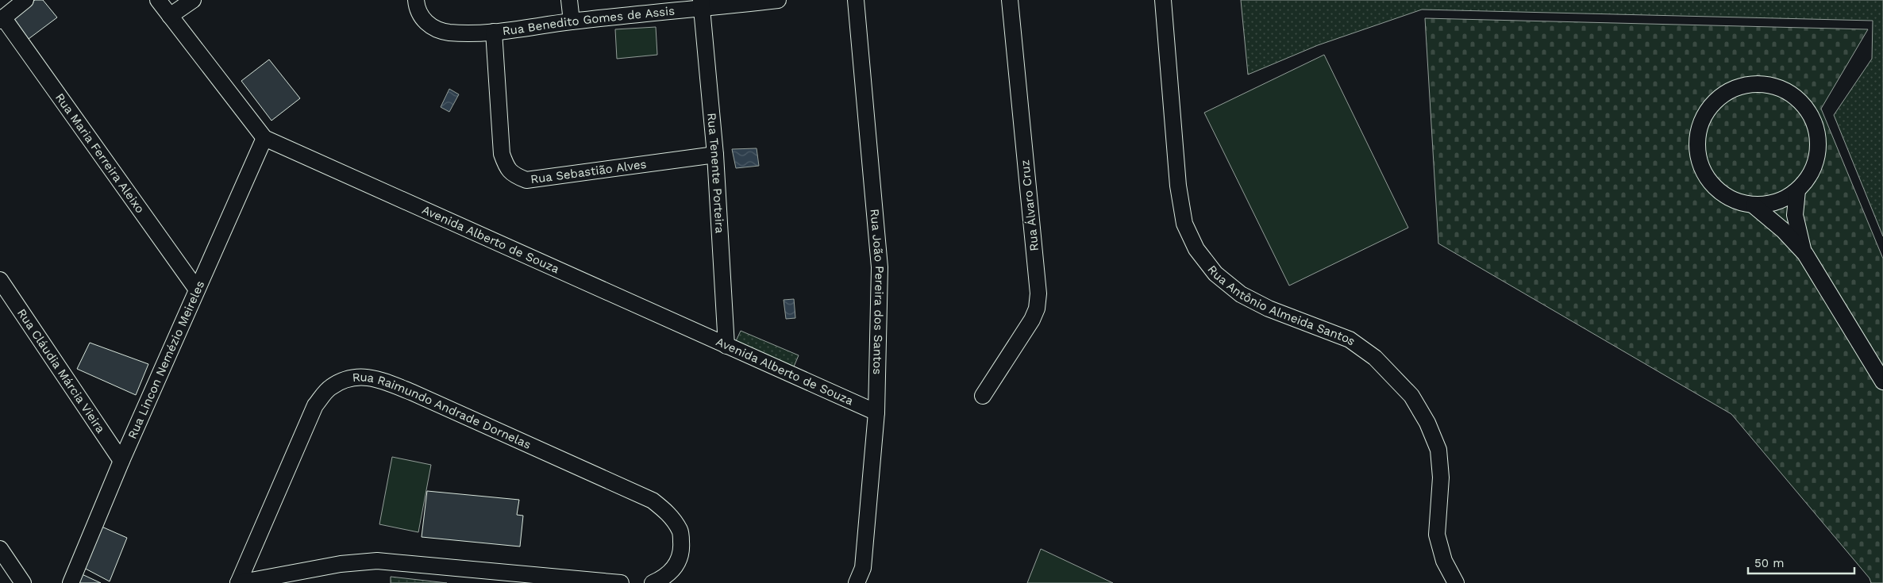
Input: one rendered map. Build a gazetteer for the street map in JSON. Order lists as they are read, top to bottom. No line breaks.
{"streets":{"street":["Rua Benedito Gomes de Assis","Rua Maria Ferreira Aleixo","Rua Sebastião Alves","Rua Tenente Porteira","Rua Álvaro Cruz","Avenida Alberto de Souza","Rua João Pereira dos Santos","Rua Antônio Almeida Santos","Rua Lincon Nemézio Meireles","Rua Cláudia Márcia Vieira","Rua Raimundo Andrade Dornelas"]},"crossings":[["Rua Benedito Gomes de Assis","Rua Sebastião Alves"],["Rua Benedito Gomes de Assis","Rua Tenente Porteira"],["Rua Maria Ferreira Aleixo","Rua Lincon Nemézio Meireles"],["Rua Sebastião Alves","Rua Tenente Porteira"],["Rua Tenente Porteira","Avenida Alberto de Souza"],["Avenida Alberto de Souza","Rua João Pereira dos Santos"],["Avenida Alberto de Souza","Rua Lincon Nemézio Meireles"],["Rua Lincon Nemézio Meireles","Rua Cláudia Márcia Vieira"]],"scale_bar":"50 m"}
